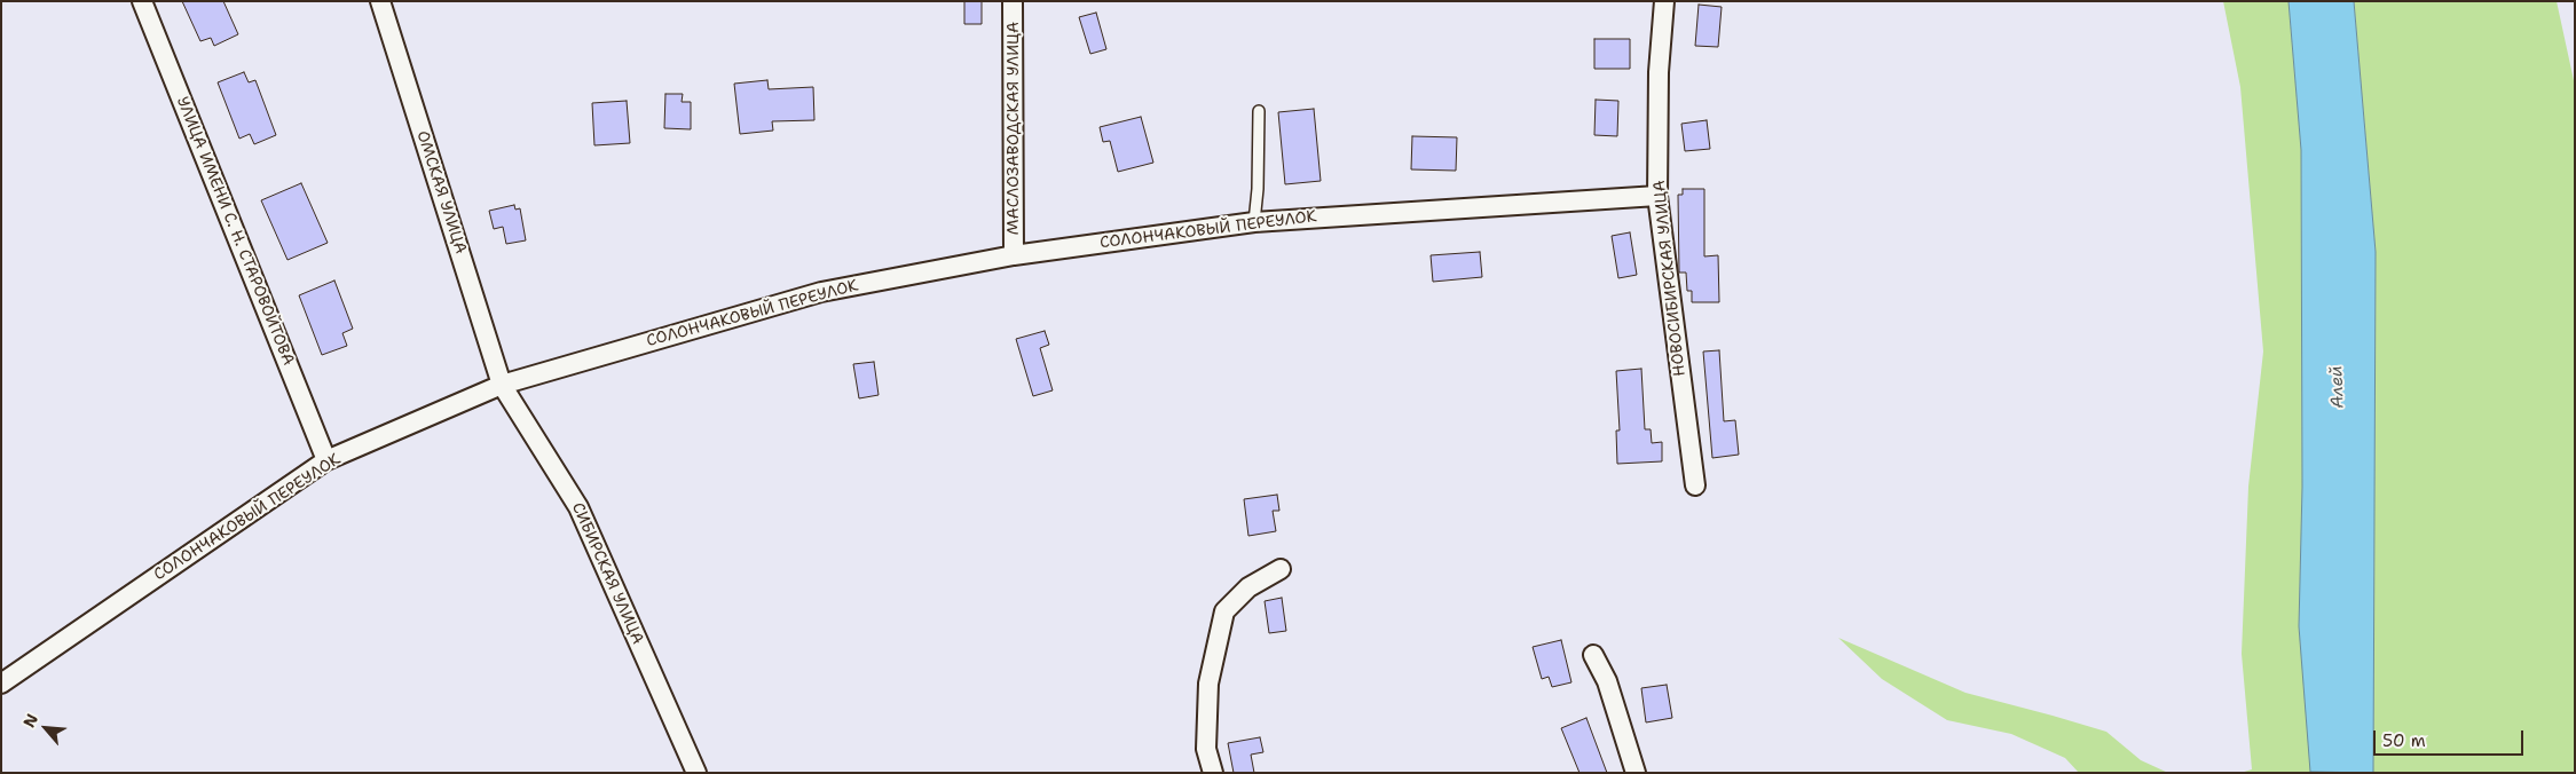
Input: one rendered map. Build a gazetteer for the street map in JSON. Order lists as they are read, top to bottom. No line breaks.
{"streets":{"street":["МАСЛОЗАВОДСКАЯ УЛИЦА","ОМСКАЯ УЛИЦА","СОЛОНЧАКОВЫЙ ПЕРЕУЛОК","УЛИЦА ИМЕНИ С. Н. СТАРОВОЙТОВА","НОВОСИБИРСКАЯ УЛИЦА","СИБИРСКАЯ УЛИЦА"]},"crossings":[["МАСЛОЗАВОДСКАЯ УЛИЦА","СОЛОНЧАКОВЫЙ ПЕРЕУЛОК"],["ОМСКАЯ УЛИЦА","СОЛОНЧАКОВЫЙ ПЕРЕУЛОК"],["ОМСКАЯ УЛИЦА","СИБИРСКАЯ УЛИЦА"],["СОЛОНЧАКОВЫЙ ПЕРЕУЛОК","УЛИЦА ИМЕНИ С. Н. СТАРОВОЙТОВА"],["СОЛОНЧАКОВЫЙ ПЕРЕУЛОК","НОВОСИБИРСКАЯ УЛИЦА"],["СОЛОНЧАКОВЫЙ ПЕРЕУЛОК","СИБИРСКАЯ УЛИЦА"]],"water":["Алей"],"scale_bar":"50 m","north":"top left"}
